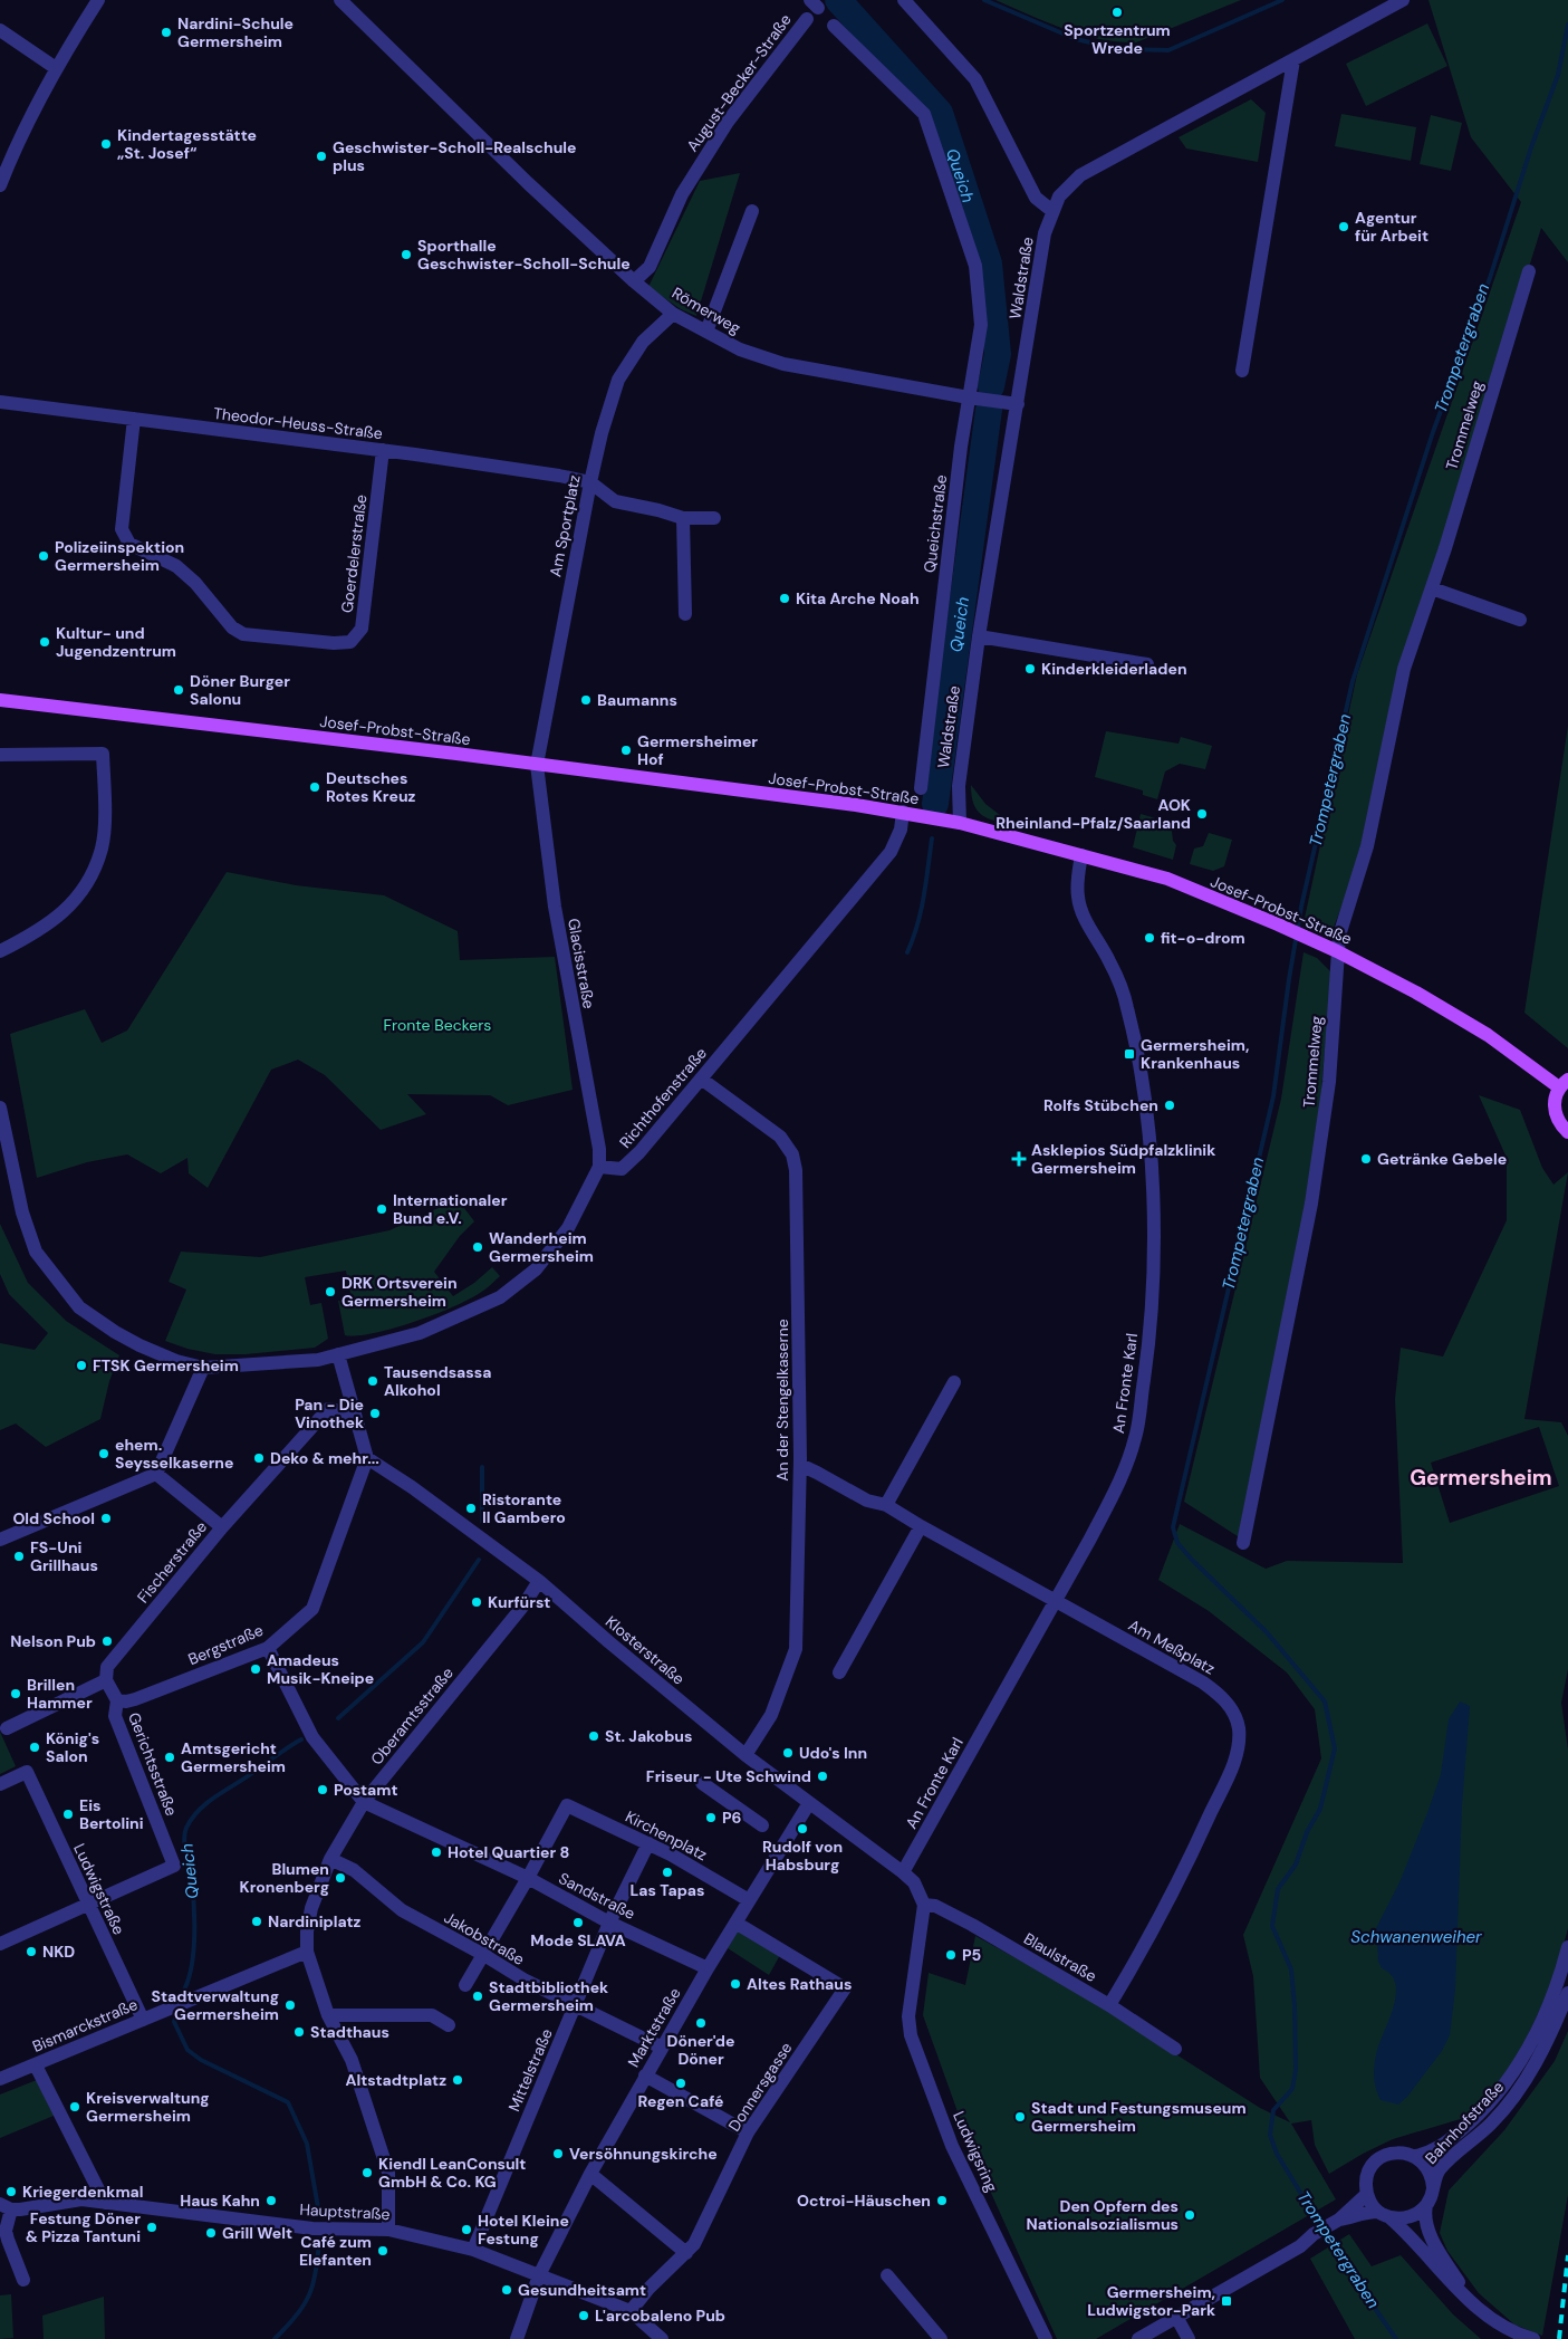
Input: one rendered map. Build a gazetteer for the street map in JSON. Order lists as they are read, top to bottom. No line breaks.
{"streets":{"main road":["Josef-Probst-Straße"],"street":["August-Becker-Straße","Waldstraße","Römerweg","Theodor-Heuss-Straße","Trommelweg","Queichstraße","Am Sportplatz","Goerdelerstraße","Glacisstraße","Richthofenstraße","An Fronte Karl","An der Stengelkaserne","Fischerstraße","Bergstraße","Am Meßplatz","Klosterstraße","Oberamtsstraße","Gerichtsstraße","Kirchenplatz","Ludwigstraße","Sandstraße","Jakobstraße","Blaulstraße","Bismarckstraße","Marktstraße","Mittelstraße","Donnersgasse","Bahnhofstraße","Ludwigsring","Hauptstraße"]},"crossings":[["August-Becker-Straße","Römerweg"],["Waldstraße","Römerweg"],["Waldstraße","Josef-Probst-Straße"],["Römerweg","Queichstraße"],["Römerweg","Am Sportplatz"],["Theodor-Heuss-Straße","Am Sportplatz"],["Theodor-Heuss-Straße","Goerdelerstraße"],["Trommelweg","Josef-Probst-Straße"],["Am Sportplatz","Josef-Probst-Straße"],["Am Sportplatz","Glacisstraße"],["Josef-Probst-Straße","Glacisstraße"],["Josef-Probst-Straße","Richthofenstraße"],["Josef-Probst-Straße","An Fronte Karl"],["Glacisstraße","Richthofenstraße"],["Richthofenstraße","An der Stengelkaserne"],["An Fronte Karl","Am Meßplatz"],["An Fronte Karl","Klosterstraße"],["An der Stengelkaserne","Am Meßplatz"],["An der Stengelkaserne","Klosterstraße"],["Fischerstraße","Gerichtsstraße"],["Bergstraße","Klosterstraße"],["Bergstraße","Gerichtsstraße"],["Bergstraße","Sandstraße"],["Am Meßplatz","Blaulstraße"],["Klosterstraße","Oberamtsstraße"],["Klosterstraße","Blaulstraße"],["Klosterstraße","Marktstraße"],["Klosterstraße","Ludwigsring"],["Oberamtsstraße","Sandstraße"],["Oberamtsstraße","Jakobstraße"],["Oberamtsstraße","Bismarckstraße"],["Oberamtsstraße","Hauptstraße"],["Gerichtsstraße","Ludwigstraße"],["Kirchenplatz","Sandstraße"],["Kirchenplatz","Marktstraße"],["Kirchenplatz","Mittelstraße"],["Ludwigstraße","Bismarckstraße"],["Sandstraße","Marktstraße"],["Sandstraße","Mittelstraße"],["Jakobstraße","Marktstraße"],["Jakobstraße","Mittelstraße"],["Blaulstraße","Ludwigsring"],["Marktstraße","Donnersgasse"],["Marktstraße","Hauptstraße"],["Mittelstraße","Hauptstraße"],["Donnersgasse","Hauptstraße"]],"districts":["Germersheim"],"water":["Queich","Trompetergraben","Schwanenweiher"],"parks":["Fronte Beckers"],"places":{"other":["Sportzentrum Wrede","Nardini-Schule Germersheim","Kindertagesstätte „St. Josef“","Geschwister-Scholl-Realschule plus","Agentur für Arbeit","Sporthalle Geschwister-Scholl-Schule","Polizeiinspektion Germersheim","Kita Arche Noah","Kultur- und Jugendzentrum","Kinderkleiderladen","Döner Burger Salonu","Baumanns","Germersheimer Hof","Deutsches Rotes Kreuz","AOK Rheinland-Pfalz/Saarland","fit-o-drom","Rolfs Stübchen","Getränke Gebele","Internationaler Bund e.V.","Wanderheim Germersheim","DRK Ortsverein Germersheim","FTSK Germersheim","Tausendsassa Alkohol","Pan - Die Vinothek","ehem. Seysselkaserne","Deko & mehr...","Ristorante Il Gambero","Old School","FS-Uni Grillhaus","Kurfürst","Nelson Pub","Amadeus Musik-Kneipe","Brillen Hammer","St. Jakobus","König's Salon","Udo's Inn","Amtsgericht Germersheim","Friseur - Ute Schwind","Postamt","Eis Bertolini","P6","Rudolf von Habsburg","Hotel Quartier 8","Las Tapas","Blumen Kronenberg","Nardiniplatz","Mode SLAVA","NKD","P5","Altes Rathaus","Stadtbibliothek Germersheim","Stadtverwaltung Germersheim","Döner'de Döner","Stadthaus","Altstadtplatz","Regen Café","Kreisverwaltung Germersheim","Stadt und Festungsmuseum Germersheim","Versöhnungskirche","Kiendl LeanConsult GmbH & Co. KG","Kriegerdenkmal","Haus Kahn","Octroi-Häuschen","Den Opfern des Nationalsozialismus","Festung Döner & Pizza Tantuni","Hotel Kleine Festung","Grill Welt","Café zum Elefanten","Gesundheitsamt","L'arcobaleno Pub"],"transit":["Germersheim, Krankenhaus","Germersheim, Ludwigstor-Park"],"health":["Asklepios Südpfalzklinik Germersheim"]}}
